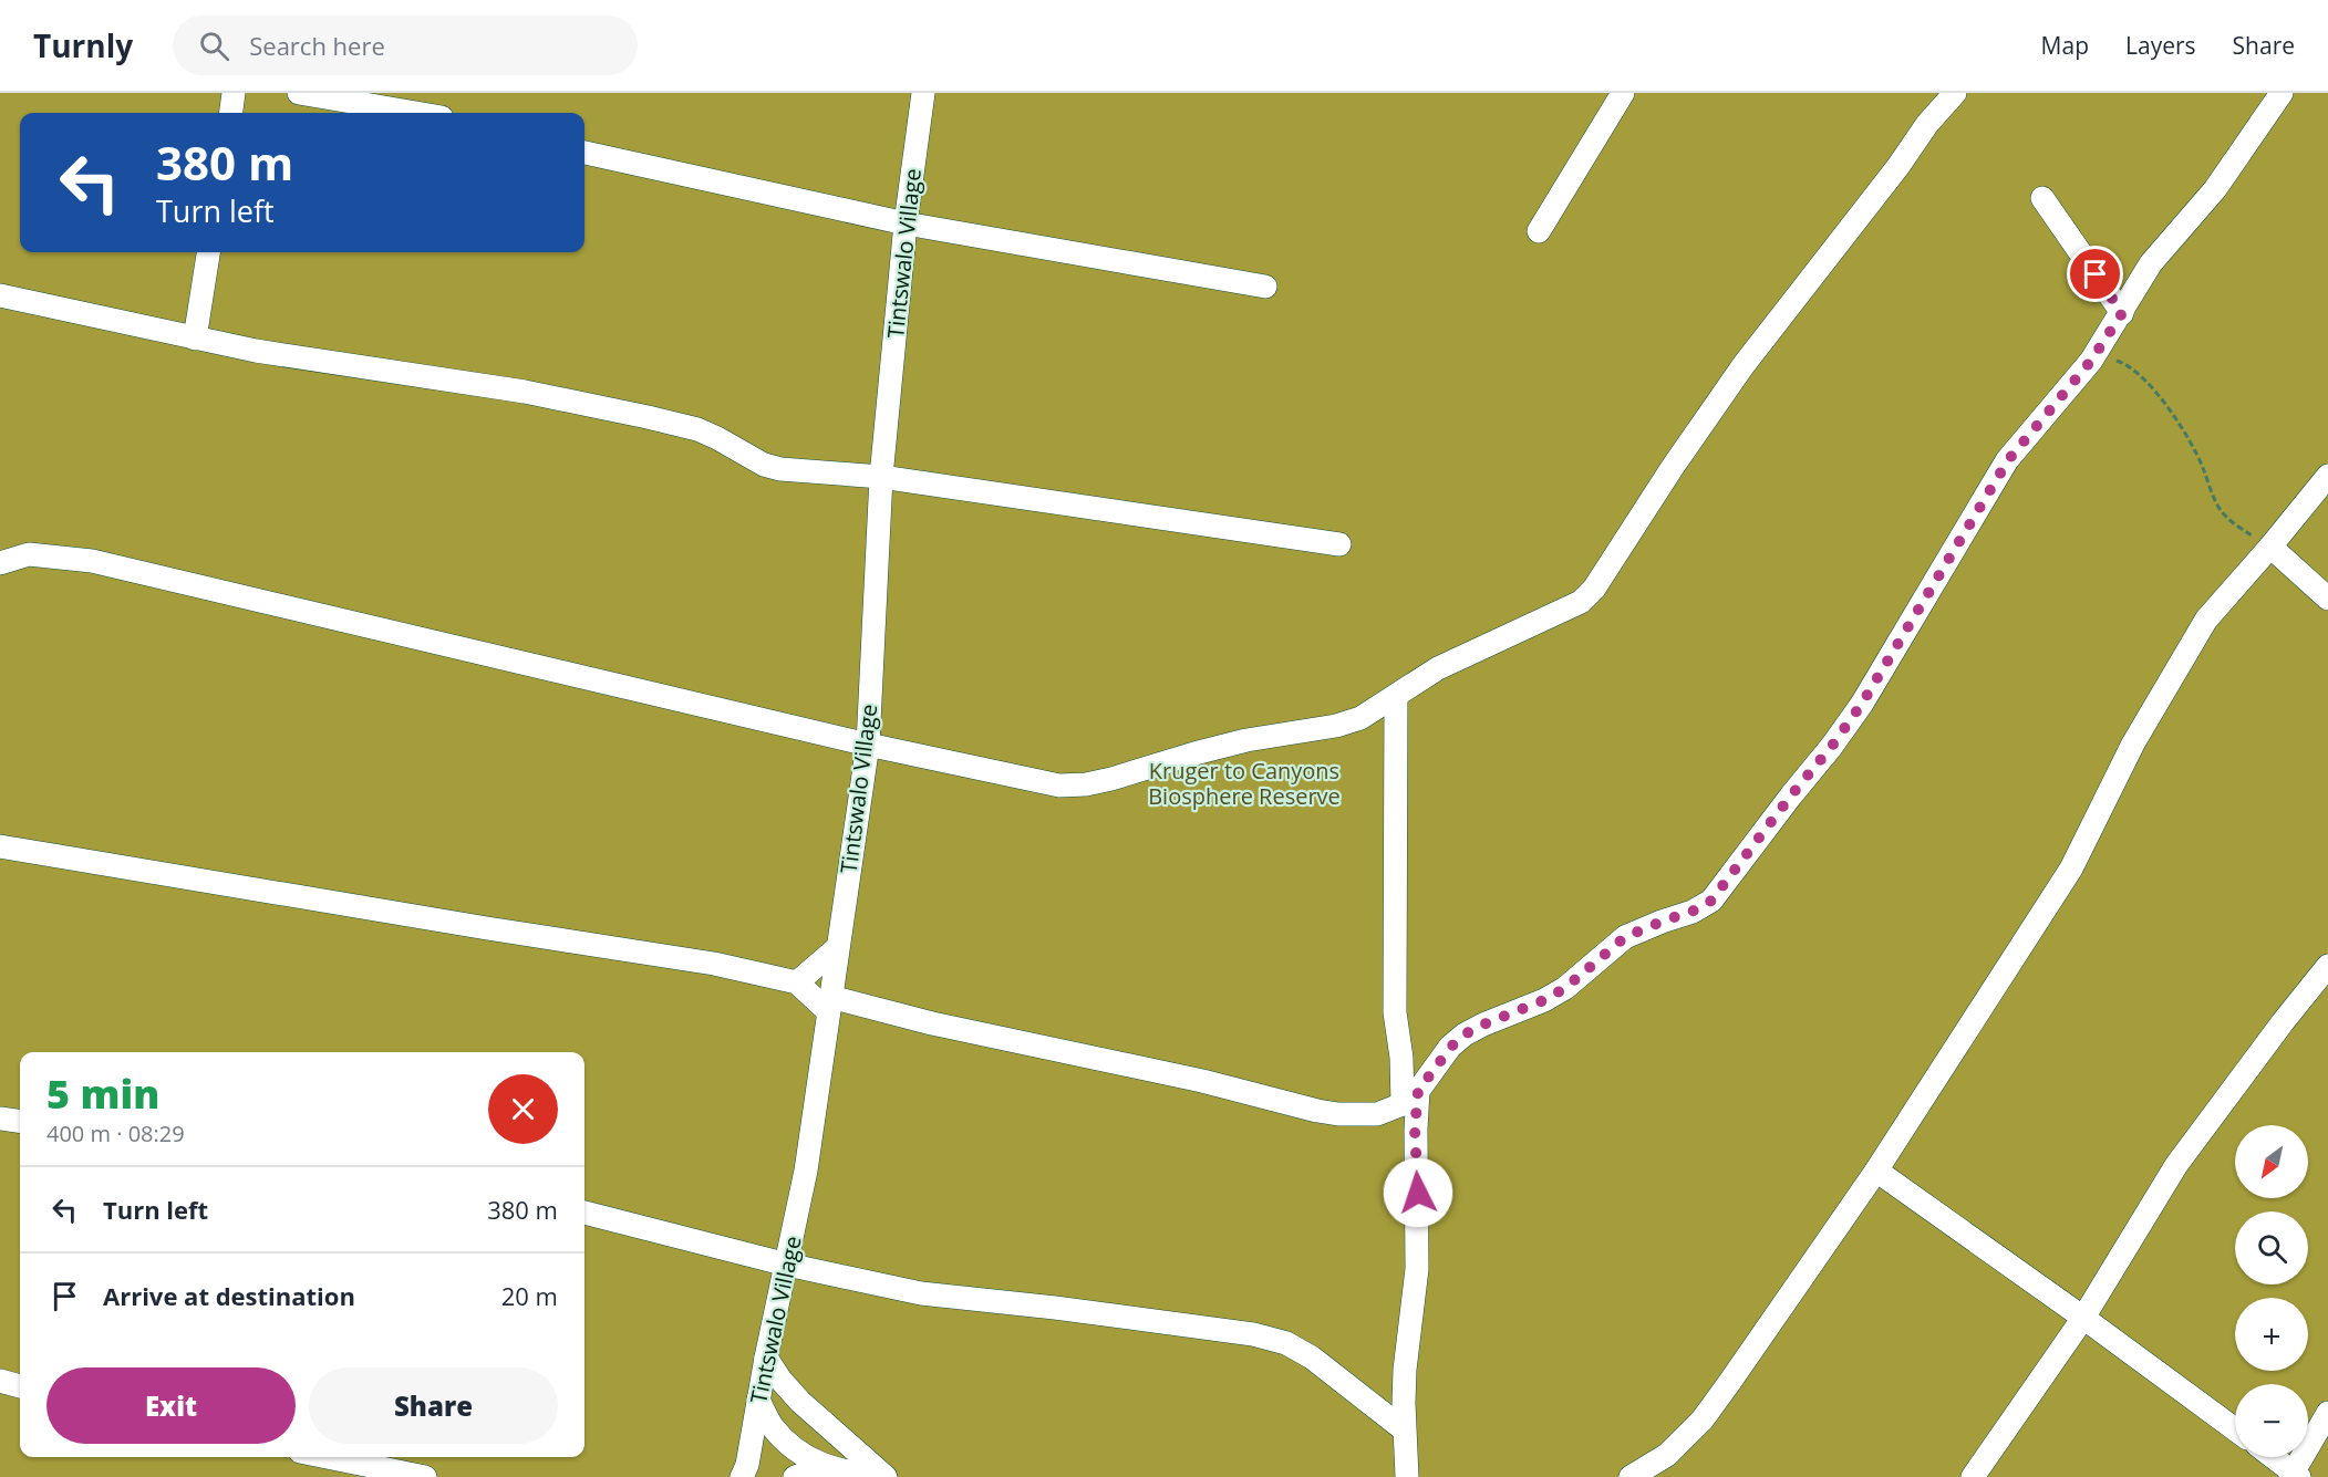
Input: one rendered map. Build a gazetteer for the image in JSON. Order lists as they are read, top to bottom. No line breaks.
{"streets":{"street":["Tintswalo Village"]},"parks":["Kruger to Canyons Biosphere Reserve"],"north":"bottom left","page":{"header":"Turnly","search":"Search here","nav":["Map","Layers","Share"],"turn":["380 m","Turn left"],"heading":["5 min","400 m · 08:29"],"map_buttons":["+","−"],"list":[{"name":"Turn left","value":"380 m"},{"name":"Arrive at destination","value":"20 m"}],"buttons":["Exit","Share"]}}
